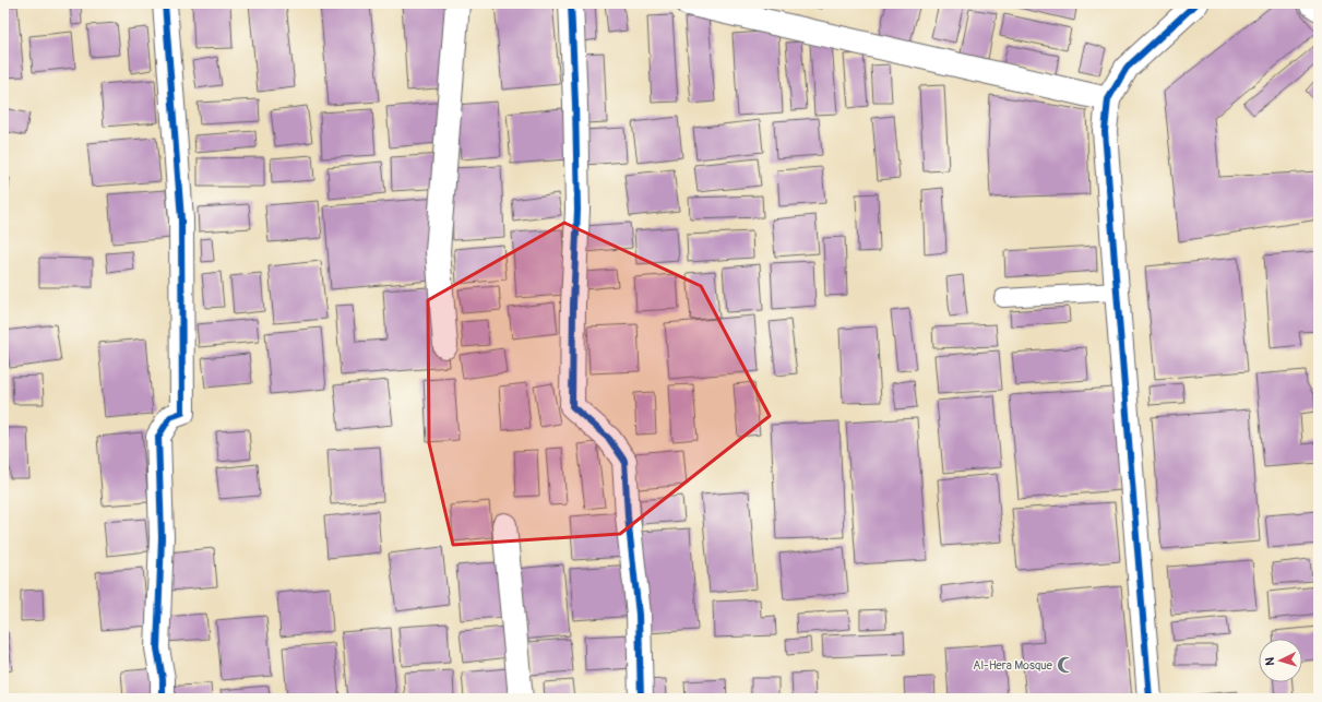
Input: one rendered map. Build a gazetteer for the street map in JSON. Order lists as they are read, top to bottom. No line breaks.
{"places":{"mosque":["Al-Hera Mosque"]},"north":"left"}
